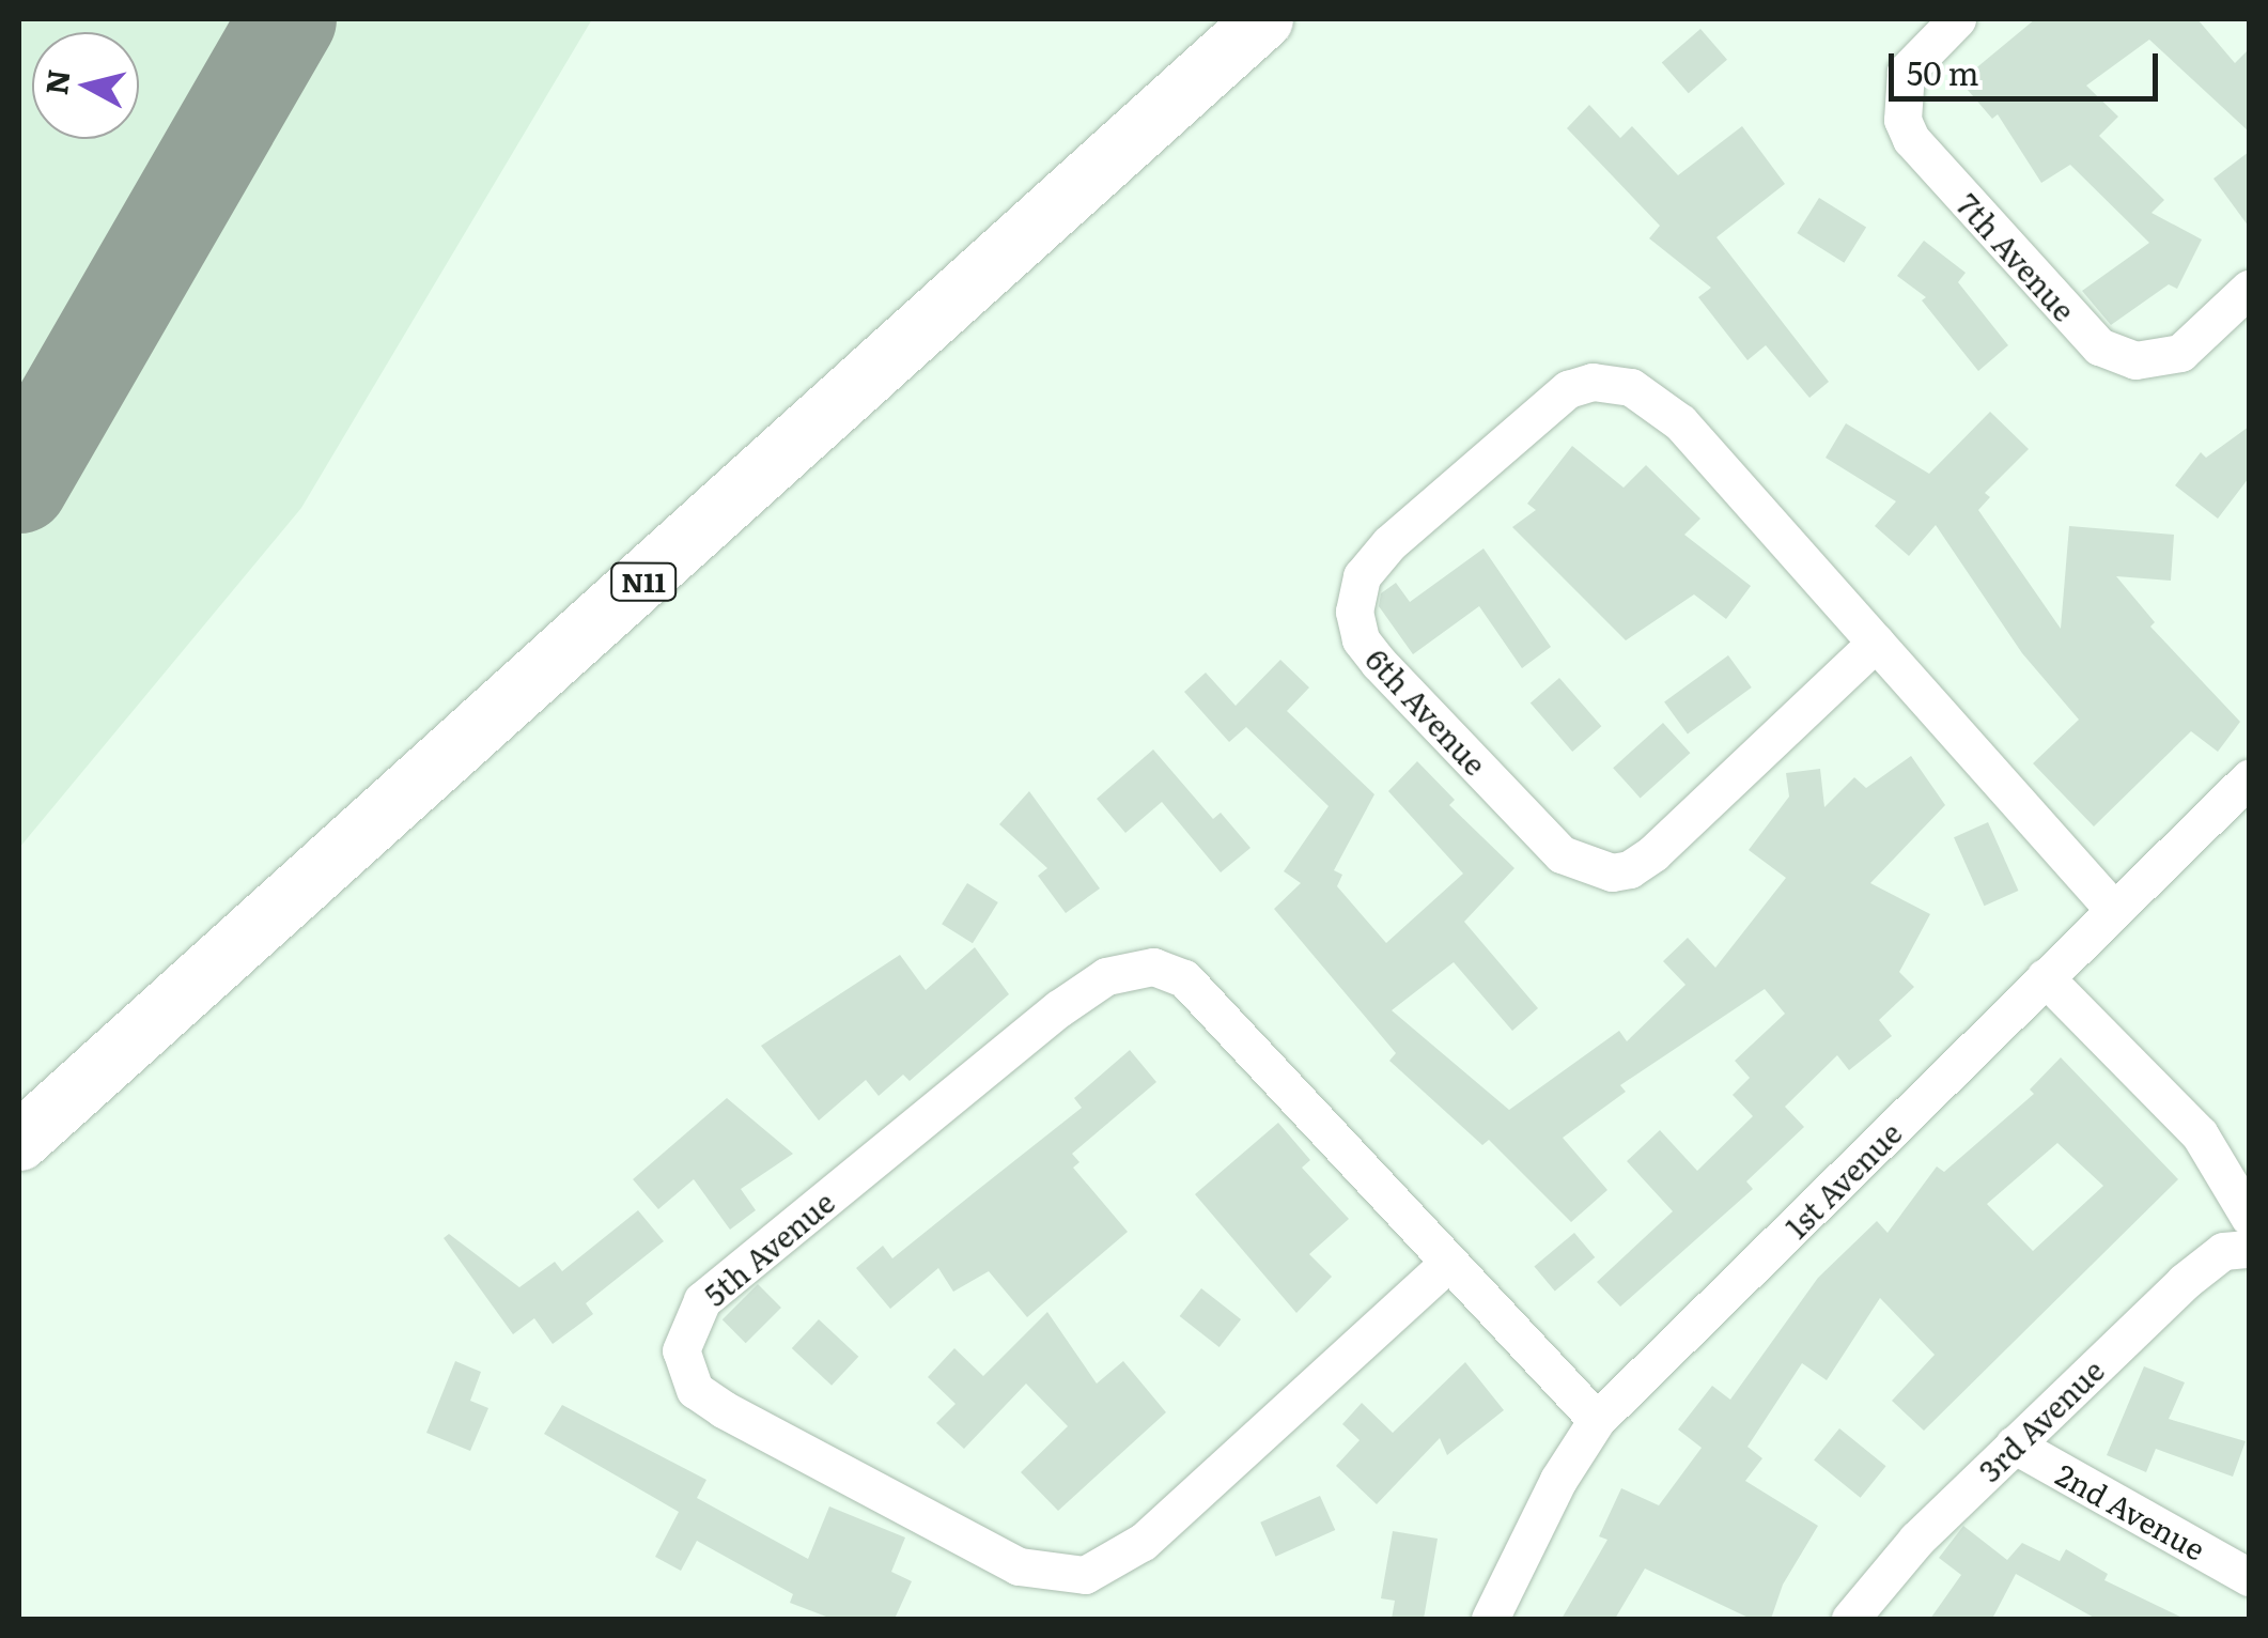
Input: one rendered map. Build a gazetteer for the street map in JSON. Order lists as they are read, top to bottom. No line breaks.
{"streets":{"highway":["N11"],"street":["7th Avenue","6th Avenue","1st Avenue","5th Avenue","3rd Avenue","2nd Avenue"]},"crossings":[["6th Avenue","1st Avenue"],["1st Avenue","5th Avenue"],["3rd Avenue","2nd Avenue"]],"scale_bar":"50 m","north":"left"}
